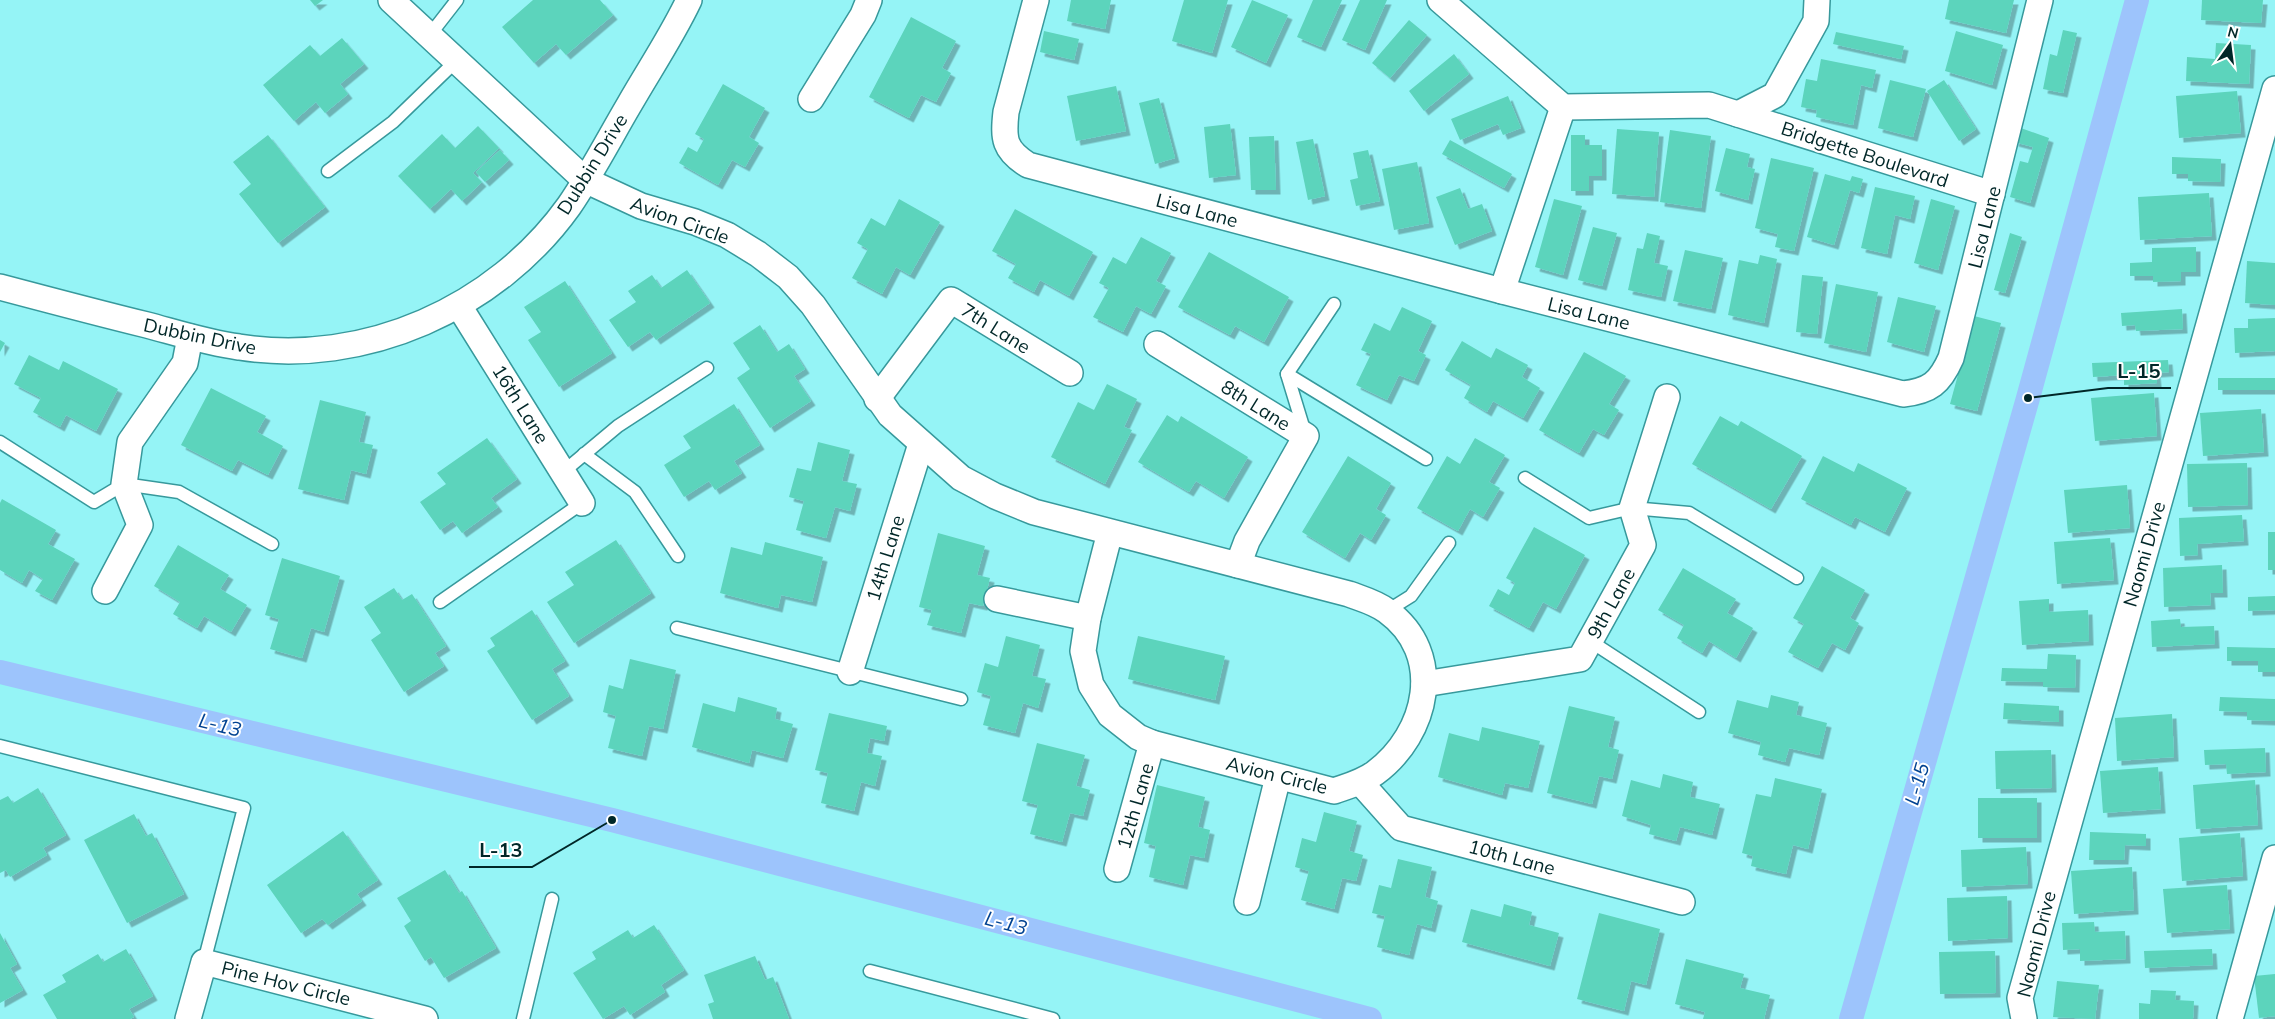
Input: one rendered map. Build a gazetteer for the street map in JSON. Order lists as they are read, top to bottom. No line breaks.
{"streets":{"street":["Bridgette Boulevard","Dubbin Drive","Lisa Lane","Avion Circle","7th Lane","16th Lane","8th Lane","Naomi Drive","14th Lane","9th Lane","12th Lane","10th Lane","Pine Hov Circle"]},"crossings":[["Bridgette Boulevard","Lisa Lane"],["Dubbin Drive","Avion Circle"],["Dubbin Drive","16th Lane"],["Avion Circle","7th Lane"],["Avion Circle","8th Lane"],["Avion Circle","14th Lane"],["Avion Circle","9th Lane"],["Avion Circle","12th Lane"],["Avion Circle","10th Lane"]],"water":["L-13","L-15"],"places":["L-15","L-13"],"north":"top"}
